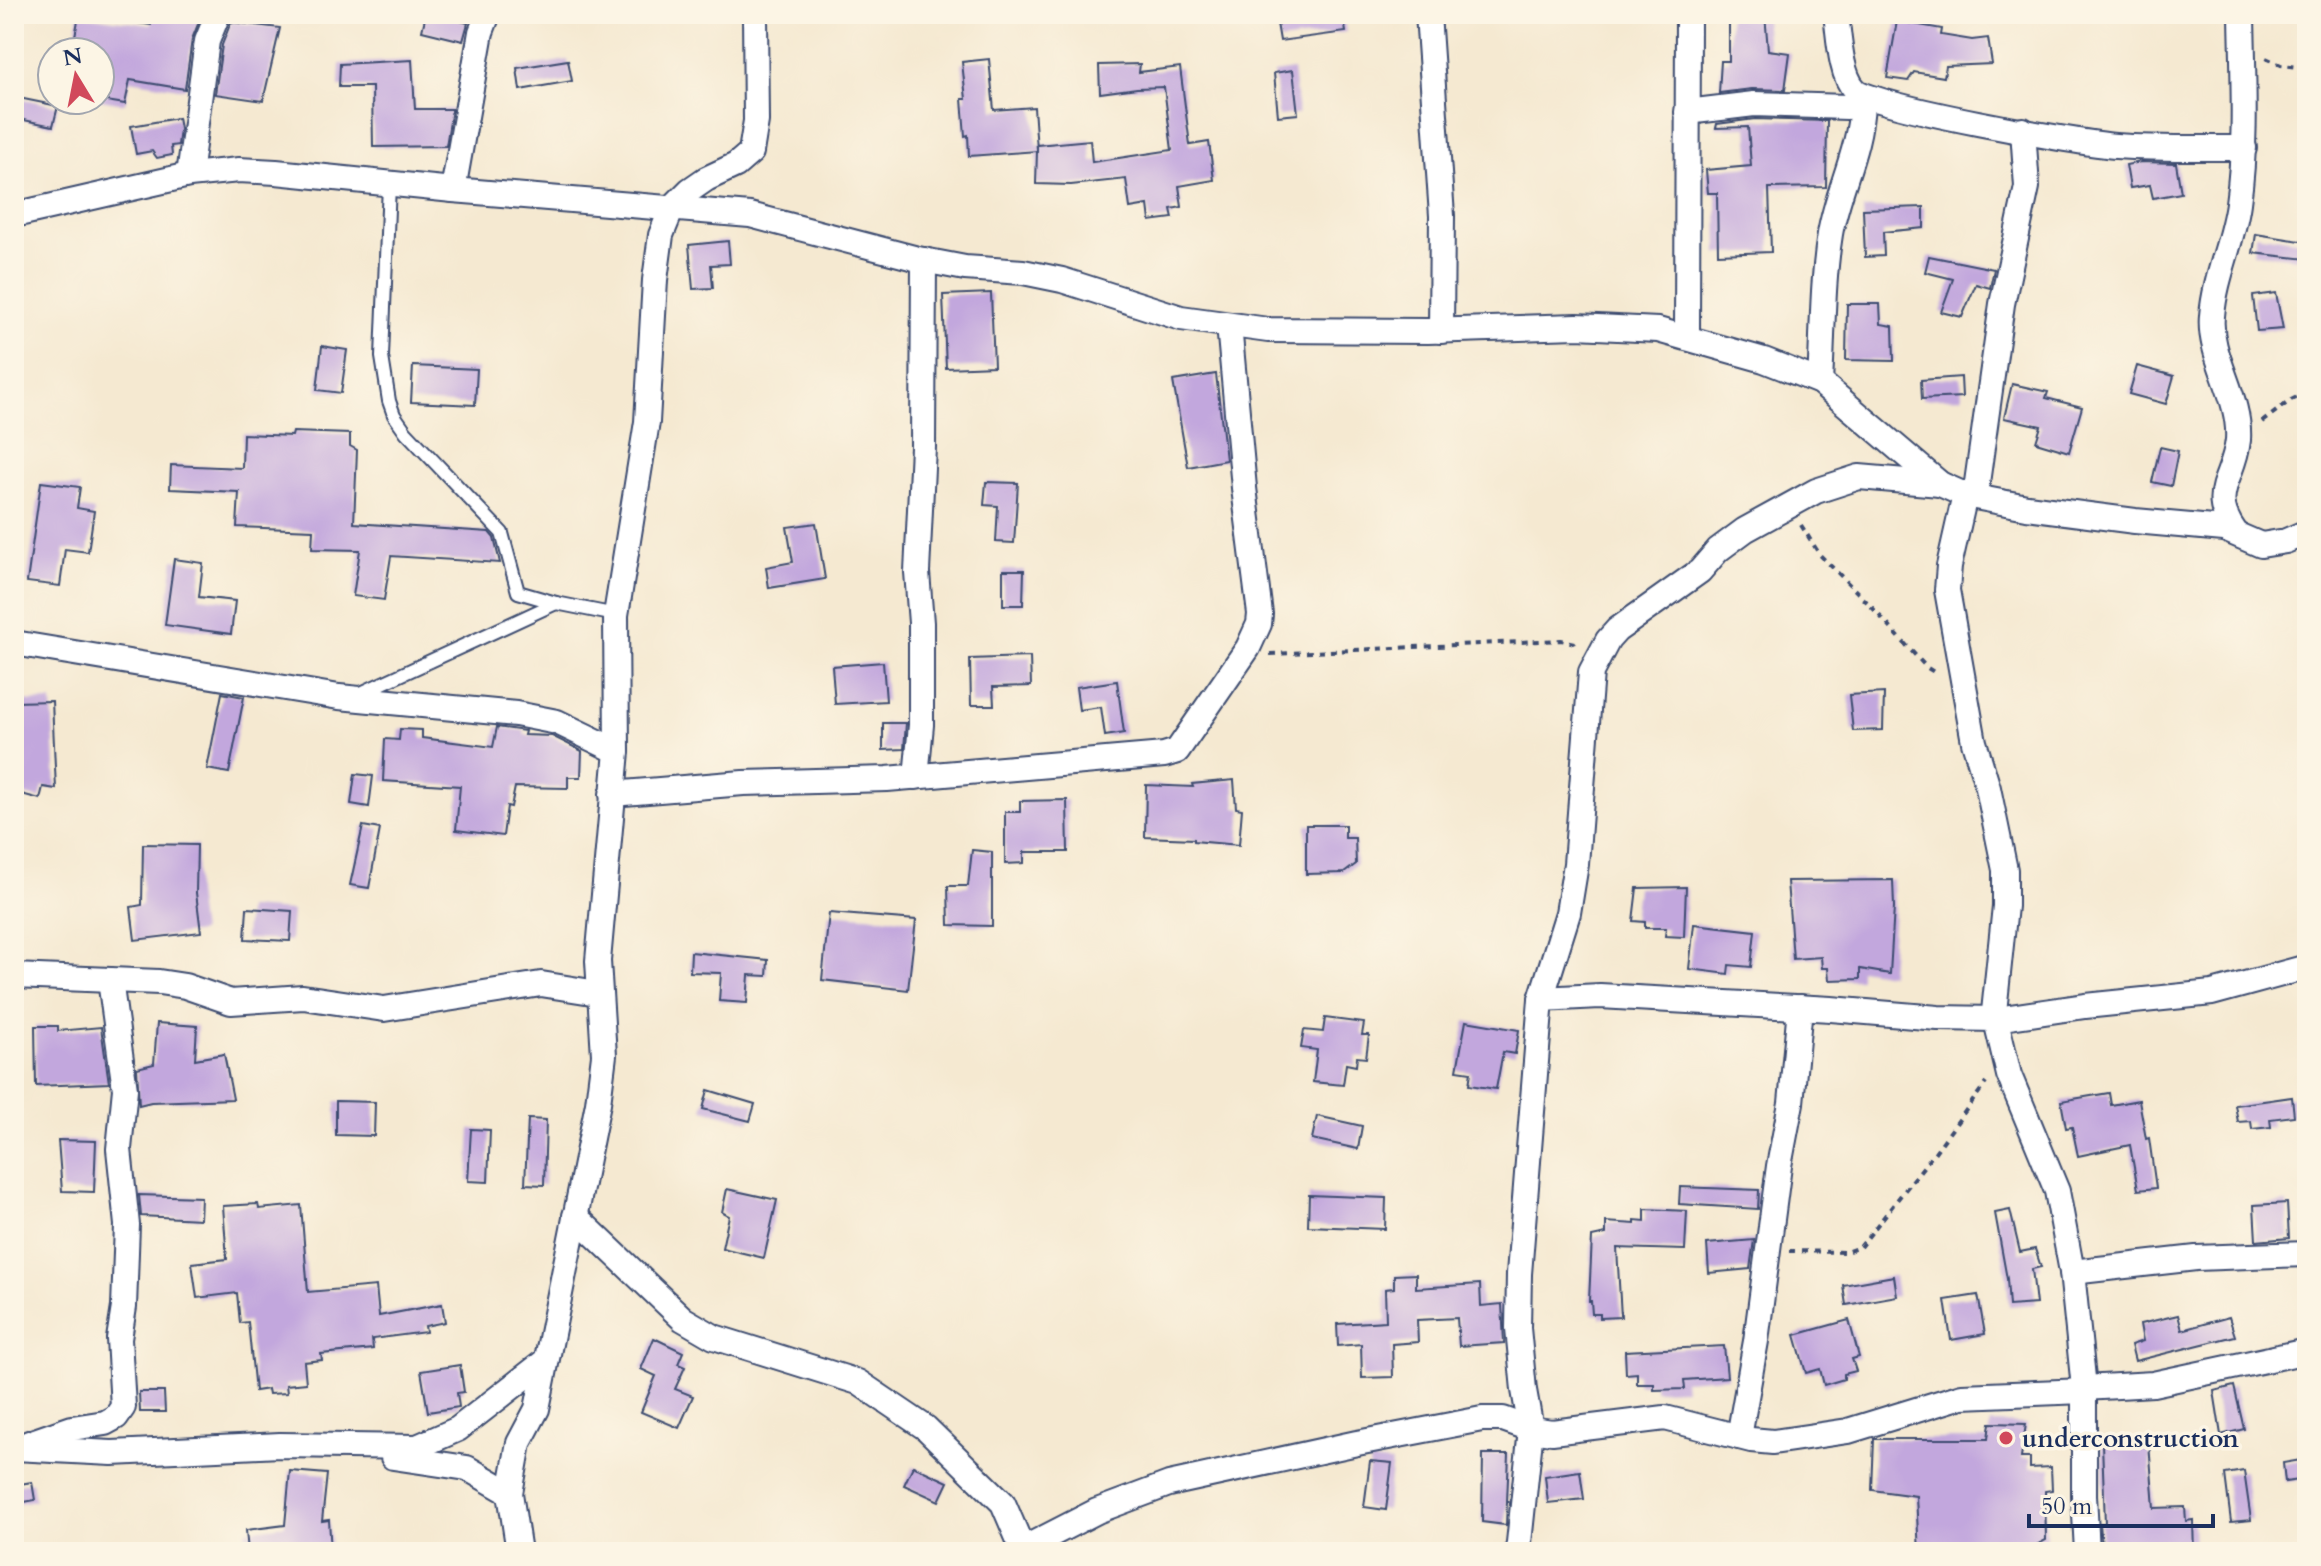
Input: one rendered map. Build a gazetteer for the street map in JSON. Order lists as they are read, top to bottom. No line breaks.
{"places":["underconstruction"],"scale_bar":"50 m","north":"top"}
